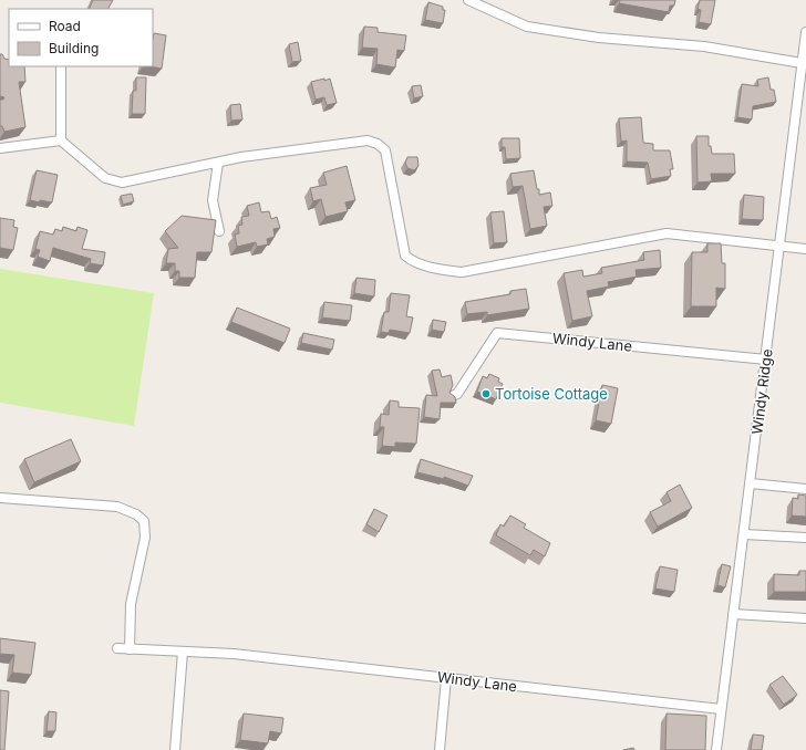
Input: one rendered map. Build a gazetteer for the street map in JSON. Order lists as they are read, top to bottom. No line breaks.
{"streets":{"street":["Windy Lane","Windy Ridge"]},"crossings":[["Windy Lane","Windy Ridge"]],"places":["Tortoise Cottage"],"legend":["Road","Building"]}
